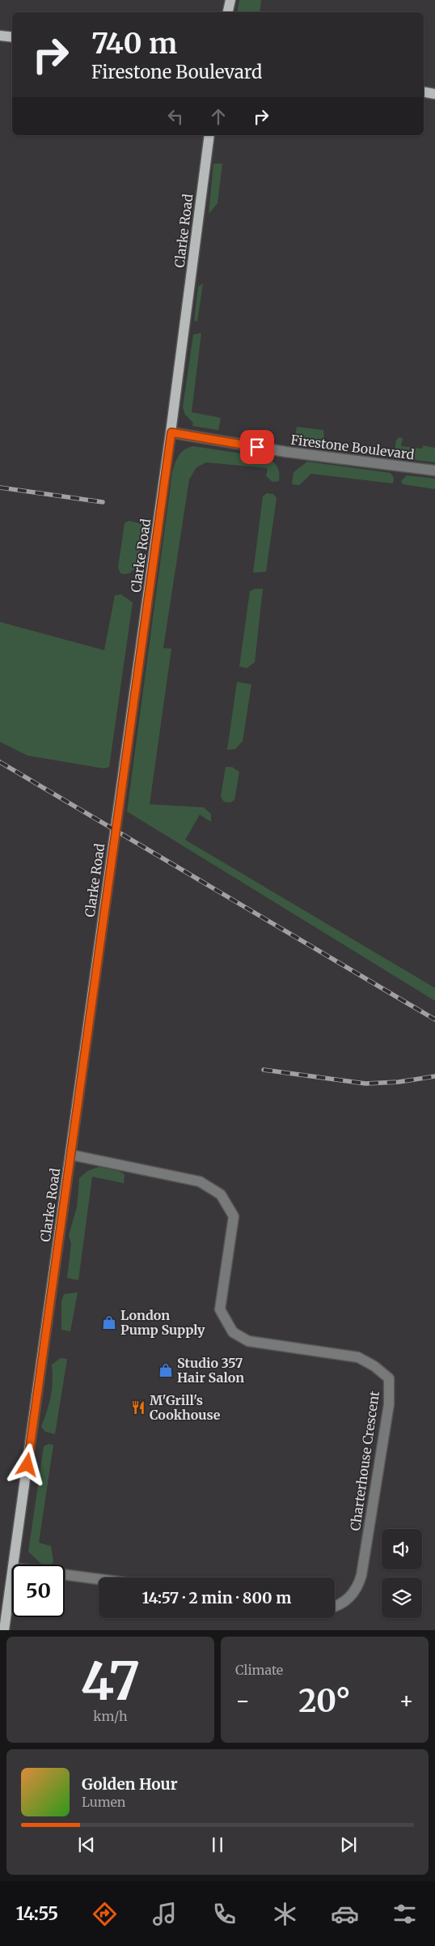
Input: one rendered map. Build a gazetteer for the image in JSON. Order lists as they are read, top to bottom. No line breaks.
{"streets":{"main road":["Clarke Road"],"street":["Firestone Boulevard","Charterhouse Crescent"]},"crossings":[["Clarke Road","Firestone Boulevard"],["Clarke Road","Charterhouse Crescent"]],"places":{"shop":["London Pump Supply","Studio 357 Hair Salon"],"restaurant":["M'Grill's Cookhouse"]},"page":{"turn":["740 m","Firestone Boulevard"],"limit":"50","trip":"14:57 · 2 min · 800 m","tile":[["47","km/h"],"Climate"],"heat":["−","20°","+"],"song":["Golden Hour","Lumen"],"tabs":"14:55"}}
